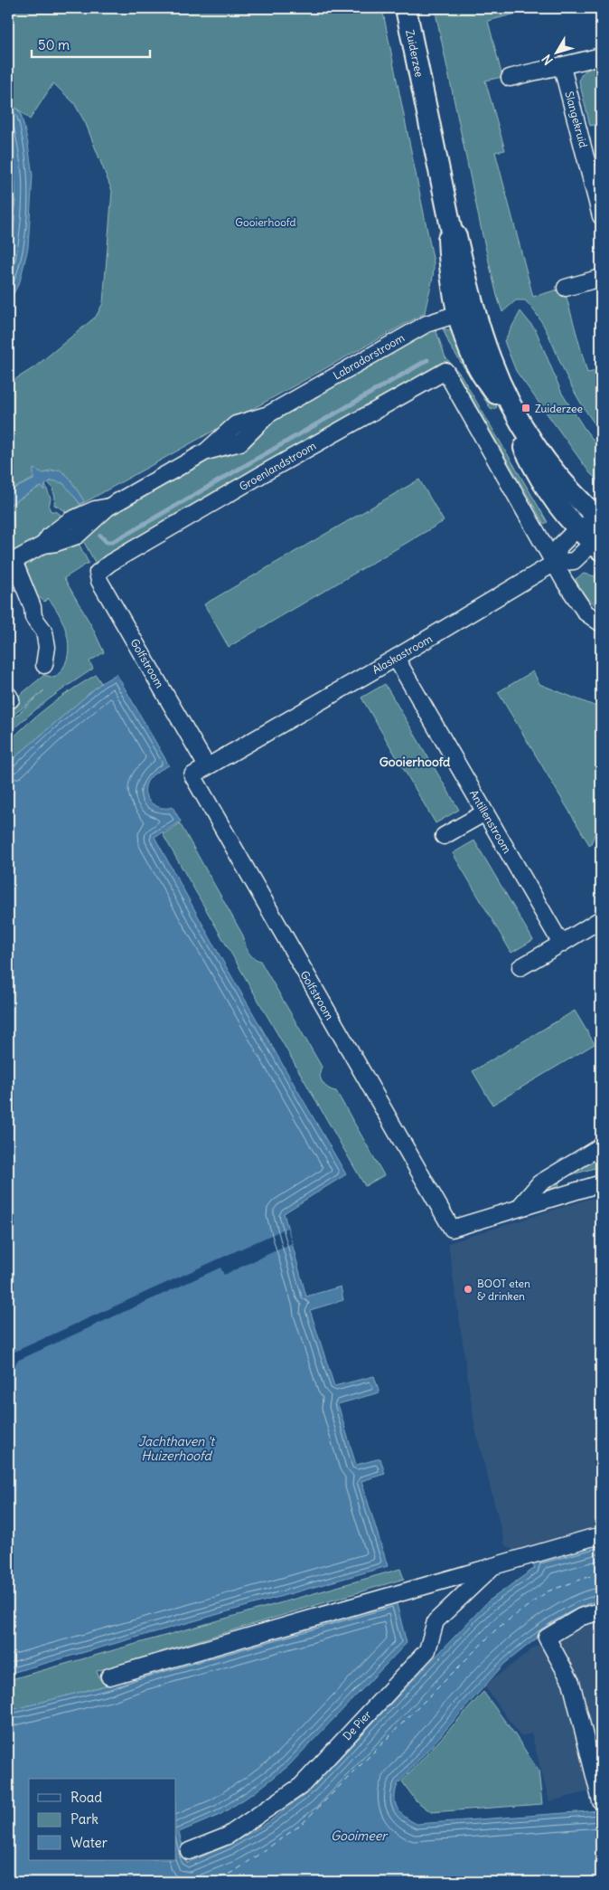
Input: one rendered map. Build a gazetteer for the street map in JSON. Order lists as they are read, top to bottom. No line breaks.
{"streets":{"street":["Zuiderzee","Slangekruid","Labradorstroom","Groenlandstroom","Alaskastroom","Golfstroom","Antillenstroom","De Pier"]},"crossings":[["Zuiderzee","Labradorstroom"],["Zuiderzee","Alaskastroom"],["Groenlandstroom","Alaskastroom"],["Groenlandstroom","Golfstroom"],["Alaskastroom","Golfstroom"],["Alaskastroom","Antillenstroom"]],"districts":["Gooierhoofd"],"water":["Jachthaven 't Huizerhoofd","Gooimeer"],"parks":["Gooierhoofd"],"places":{"transit":["Zuiderzee"],"other":["BOOT eten & drinken"]},"legend":["Road","Park","Water"],"scale_bar":"50 m","north":"bottom left"}
